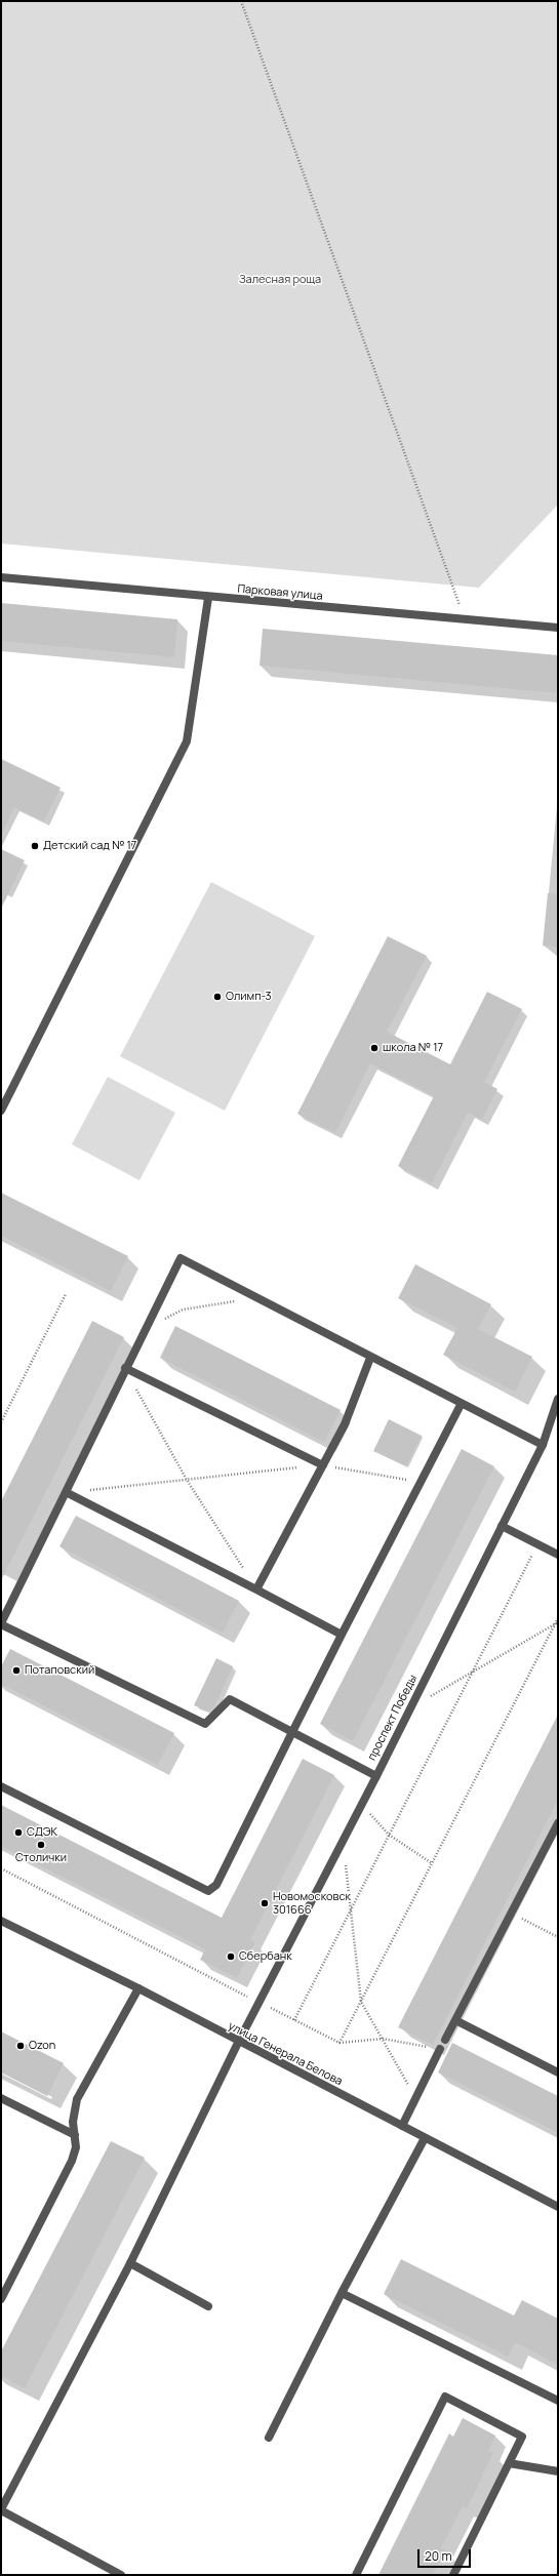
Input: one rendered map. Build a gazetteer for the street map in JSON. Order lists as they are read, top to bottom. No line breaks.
{"streets":{"street":["Парковая улица","проспект Победы","улица Генерала Белова"]},"crossings":[["проспект Победы","улица Генерала Белова"]],"parks":["Залесная роща"],"places":["Детский сад № 17","Олимп-3","школа № 17","Потаповский","СДЭК","Столички","Новомосковск 301666","Сбербанк","Ozon"],"scale_bar":"20 m"}
